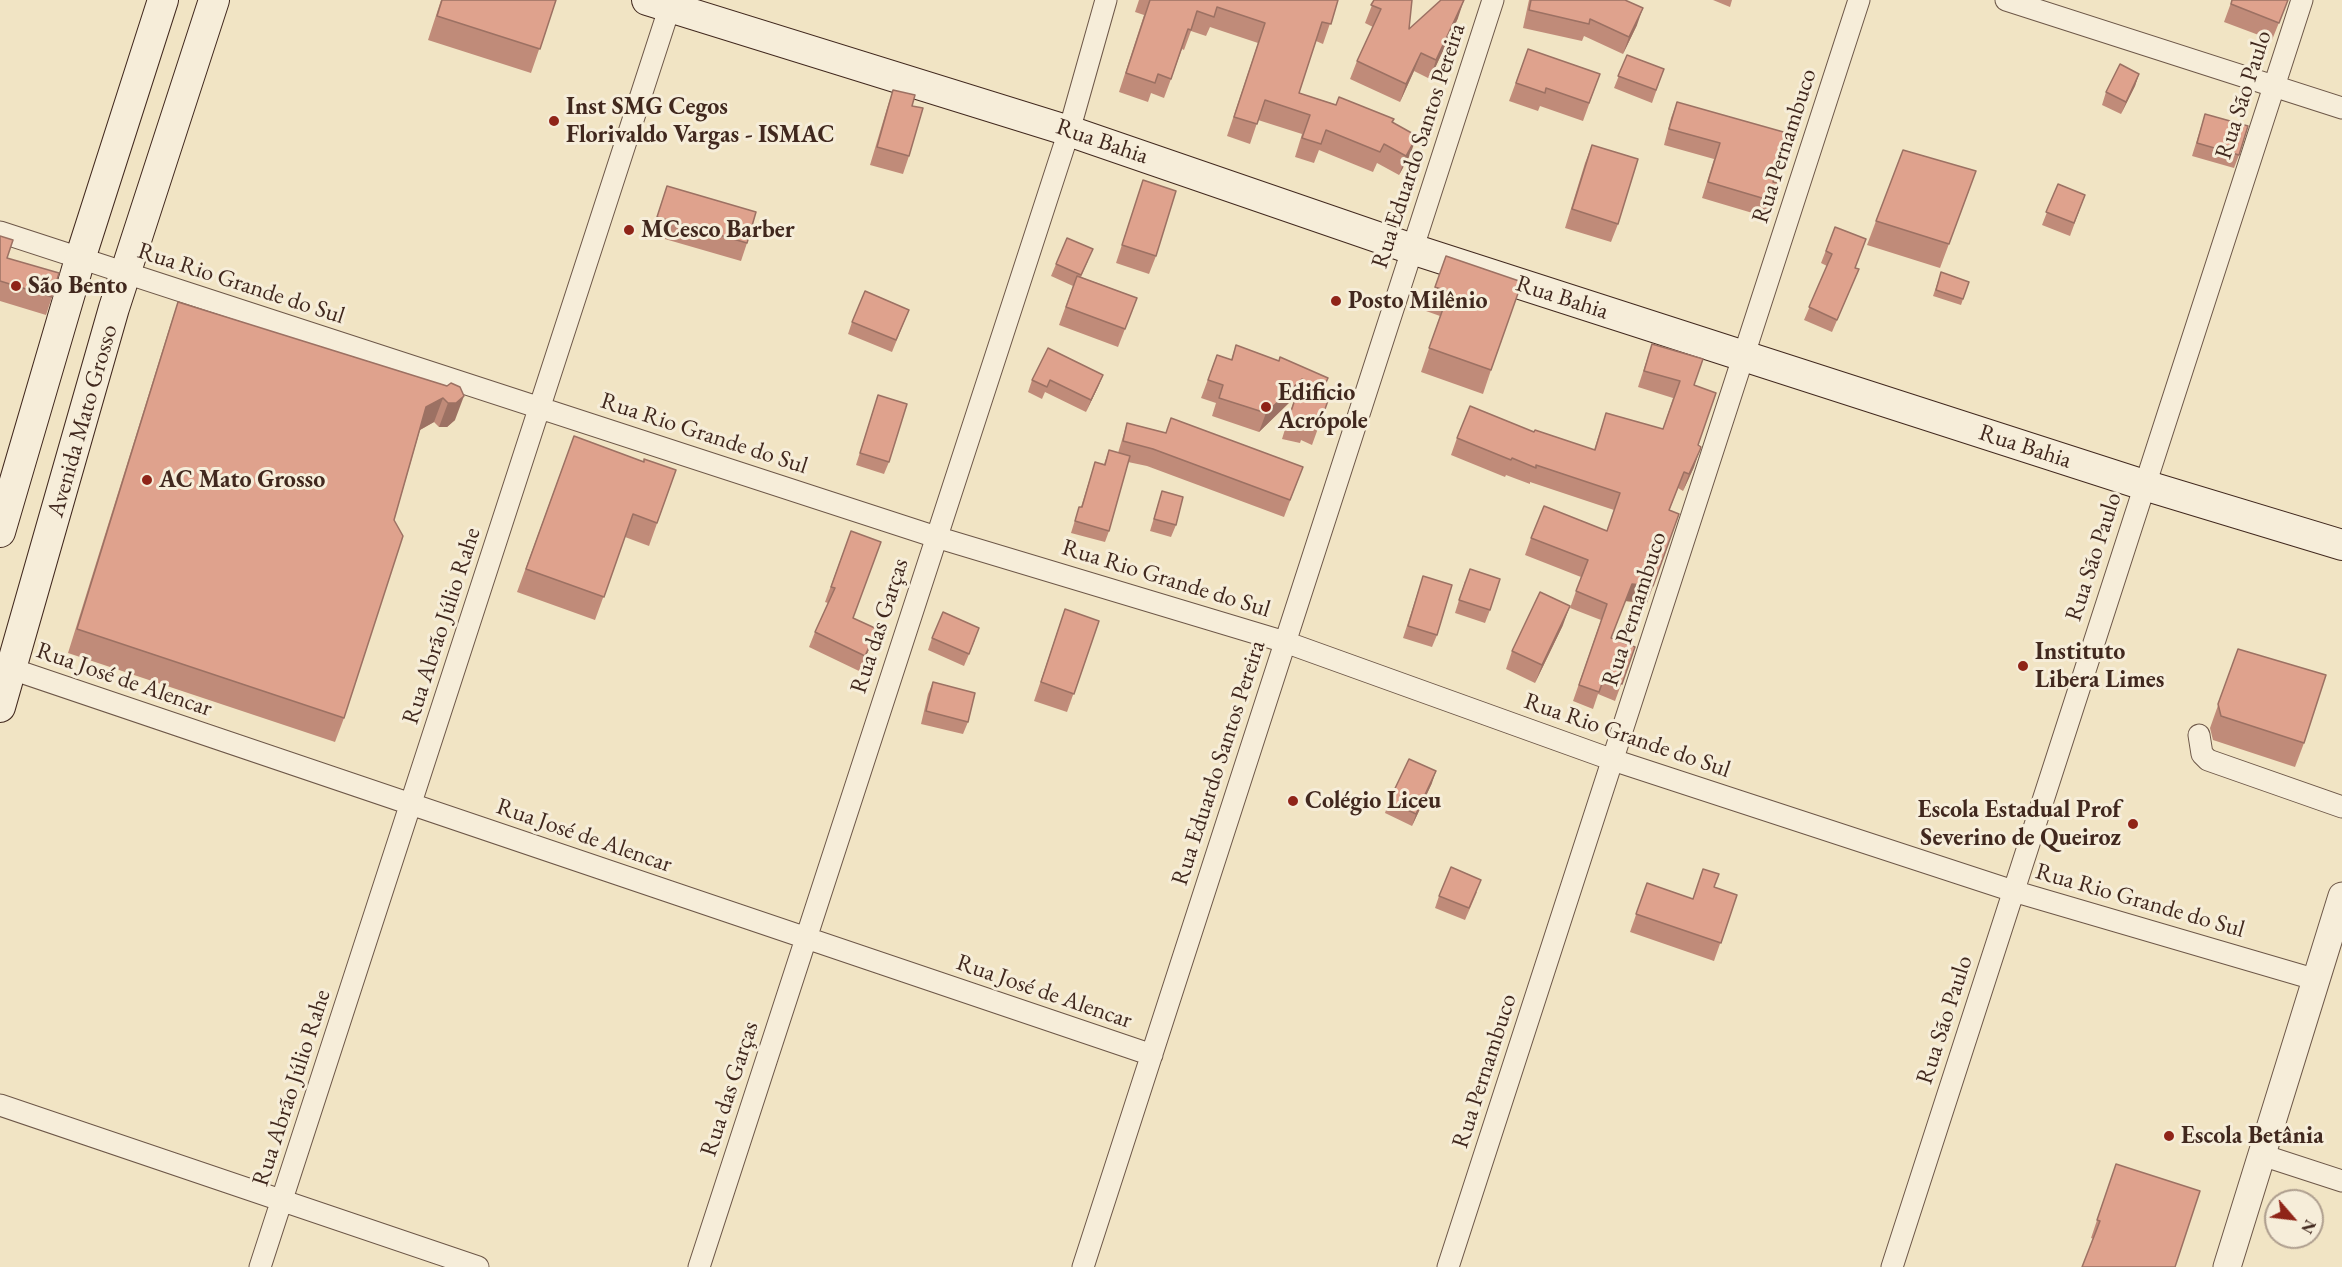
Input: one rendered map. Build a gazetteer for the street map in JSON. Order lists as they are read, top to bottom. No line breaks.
{"streets":{"main road":["Rua Bahia","Avenida Mato Grosso"],"street":["Rua São Paulo","Rua Eduardo Santos Pereira","Rua Pernambuco","Rua Rio Grande do Sul","Rua Abrão Júlio Rahe","Rua das Garças","Rua José de Alencar"]},"crossings":[["Rua São Paulo","Rua Bahia"],["Rua São Paulo","Rua Rio Grande do Sul"],["Rua Bahia","Rua Eduardo Santos Pereira"],["Rua Bahia","Rua Pernambuco"],["Rua Bahia","Rua Abrão Júlio Rahe"],["Rua Bahia","Rua das Garças"],["Rua Eduardo Santos Pereira","Rua Rio Grande do Sul"],["Rua Eduardo Santos Pereira","Rua José de Alencar"],["Rua Pernambuco","Rua Rio Grande do Sul"],["Rua Rio Grande do Sul","Avenida Mato Grosso"],["Rua Rio Grande do Sul","Rua Abrão Júlio Rahe"],["Rua Rio Grande do Sul","Rua das Garças"],["Avenida Mato Grosso","Rua José de Alencar"],["Rua Abrão Júlio Rahe","Rua José de Alencar"],["Rua das Garças","Rua José de Alencar"]],"places":["Inst SMG Cegos Florivaldo Vargas - ISMAC","MCesco Barber","São Bento","Posto Milênio","Edificio Acrópole","AC Mato Grosso","Instituto Libera Limes","Colégio Liceu","Escola Estadual Prof Severino de Queiroz","Escola Betânia"],"north":"bottom right"}
